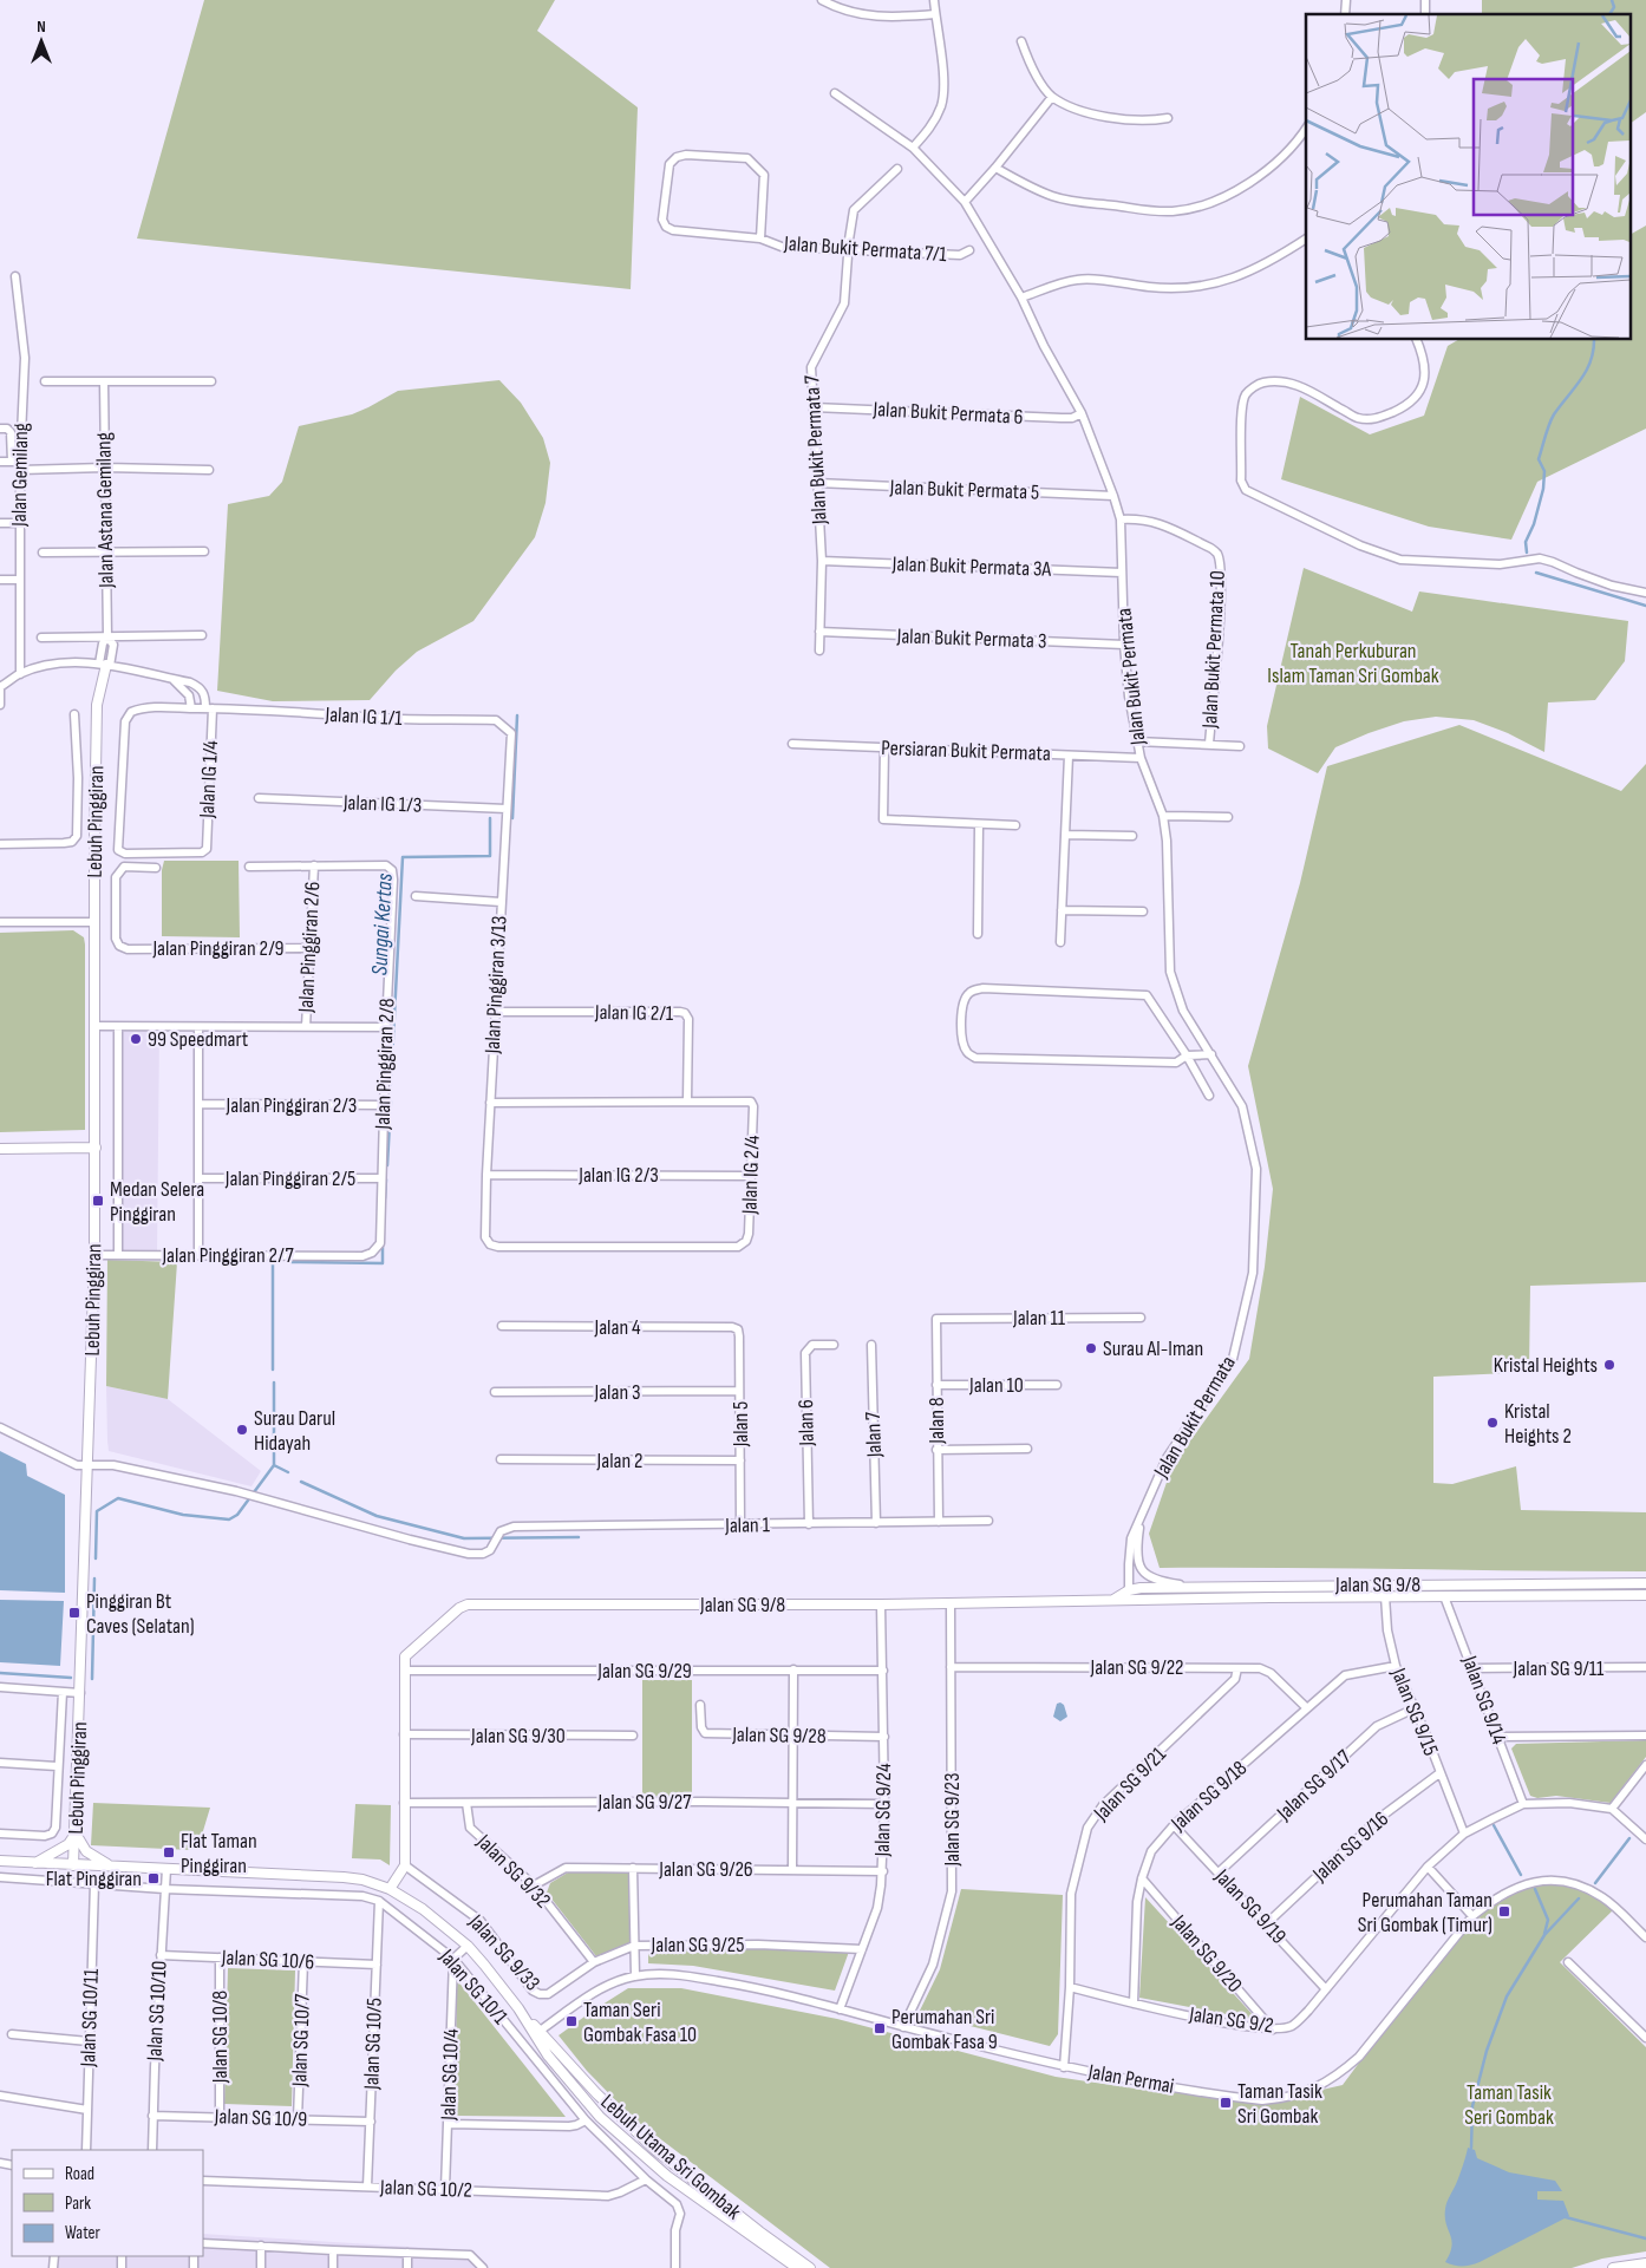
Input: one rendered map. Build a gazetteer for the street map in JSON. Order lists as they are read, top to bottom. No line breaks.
{"streets":{"street":["Jalan Bukit Permata 7/1","Jalan Bukit Permata 6","Jalan Bukit Permata 7","Jalan Gemilang","Jalan Bukit Permata 5","Jalan Astana Gemilang","Jalan Bukit Permata 3A","Jalan Bukit Permata 3","Jalan Bukit Permata 10","Jalan Bukit Permata","Jalan IG 1/1","Persiaran Bukit Permata","Jalan IG 1/4","Jalan IG 1/3","Lebuh Pinggiran","Jalan Pinggiran 2/6","Jalan Pinggiran 2/9","Jalan Pinggiran 3/13","Jalan IG 2/1","Jalan Pinggiran 2/8","Jalan Pinggiran 2/3","Jalan IG 2/3","Jalan IG 2/4","Jalan Pinggiran 2/5","Jalan Pinggiran 2/7","Jalan 11","Jalan 4","Jalan 10","Jalan 3","Jalan 8","Jalan 6","Jalan 5","Jalan 7","Jalan 2","Jalan 1","Jalan SG 9/8","Jalan SG 9/22","Jalan SG 9/11","Jalan SG 9/29","Jalan SG 9/14","Jalan SG 9/15","Jalan SG 9/30","Jalan SG 9/28","Jalan SG 9/21","Jalan SG 9/17","Jalan SG 9/18","Jalan SG 9/27","Jalan SG 9/24","Jalan SG 9/23","Jalan SG 9/16","Jalan SG 9/26","Jalan SG 9/32","Jalan SG 9/19","Jalan SG 9/25","Jalan SG 9/33","Jalan SG 9/20","Jalan SG 10/6","Jalan SG 10/1","Jalan SG 10/10","Jalan SG 10/11","Jalan SG 9/2","Jalan SG 10/8","Jalan SG 10/7","Jalan SG 10/5","Jalan SG 10/4","Jalan Permai","Jalan SG 10/9","Lebuh Utama Sri Gombak","Jalan SG 10/2"]},"crossings":[["Jalan Bukit Permata 7/1","Jalan Bukit Permata 7"],["Jalan Bukit Permata 6","Jalan Bukit Permata 7"],["Jalan Bukit Permata 6","Jalan Bukit Permata"],["Jalan Bukit Permata 7","Jalan Bukit Permata 5"],["Jalan Bukit Permata 7","Jalan Bukit Permata 3A"],["Jalan Bukit Permata 7","Jalan Bukit Permata 3"],["Jalan Bukit Permata 5","Jalan Bukit Permata"],["Jalan Astana Gemilang","Lebuh Pinggiran"],["Jalan Bukit Permata 3A","Jalan Bukit Permata"],["Jalan Bukit Permata 3","Jalan Bukit Permata"],["Jalan Bukit Permata 10","Jalan Bukit Permata"],["Jalan Bukit Permata","Persiaran Bukit Permata"],["Jalan Bukit Permata","Jalan SG 9/8"],["Jalan IG 1/1","Jalan IG 1/4"],["Jalan IG 1/1","Jalan Pinggiran 3/13"],["Jalan IG 1/3","Jalan Pinggiran 3/13"],["Lebuh Pinggiran","Jalan Pinggiran 2/7"],["Lebuh Pinggiran","Jalan 1"],["Lebuh Pinggiran","Lebuh Utama Sri Gombak"],["Jalan Pinggiran 2/6","Jalan Pinggiran 2/9"],["Jalan Pinggiran 2/6","Jalan Pinggiran 2/8"],["Jalan Pinggiran 3/13","Jalan IG 2/1"],["Jalan Pinggiran 3/13","Jalan IG 2/3"],["Jalan Pinggiran 3/13","Jalan IG 2/4"],["Jalan IG 2/1","Jalan IG 2/4"],["Jalan Pinggiran 2/8","Jalan Pinggiran 2/3"],["Jalan Pinggiran 2/8","Jalan Pinggiran 2/5"],["Jalan Pinggiran 2/8","Jalan Pinggiran 2/7"],["Jalan IG 2/3","Jalan IG 2/4"],["Jalan 11","Jalan 8"],["Jalan 4","Jalan 5"],["Jalan 10","Jalan 8"],["Jalan 3","Jalan 5"],["Jalan 8","Jalan 1"],["Jalan 6","Jalan 1"],["Jalan 5","Jalan 2"],["Jalan 5","Jalan 1"],["Jalan 7","Jalan 1"],["Jalan SG 9/8","Jalan SG 9/29"],["Jalan SG 9/8","Jalan SG 9/14"],["Jalan SG 9/8","Jalan SG 9/15"],["Jalan SG 9/8","Jalan SG 9/24"],["Jalan SG 9/8","Jalan SG 9/23"],["Jalan SG 9/22","Jalan SG 9/21"],["Jalan SG 9/22","Jalan SG 9/18"],["Jalan SG 9/22","Jalan SG 9/23"],["Jalan SG 9/11","Jalan SG 9/14"],["Jalan SG 9/29","Jalan SG 9/24"],["Jalan SG 9/14","Jalan SG 9/2"],["Jalan SG 9/15","Jalan SG 9/17"],["Jalan SG 9/15","Jalan SG 9/18"],["Jalan SG 9/15","Jalan SG 9/16"],["Jalan SG 9/15","Jalan SG 9/2"],["Jalan SG 9/28","Jalan SG 9/24"],["Jalan SG 9/21","Jalan SG 9/2"],["Jalan SG 9/21","Jalan Permai"],["Jalan SG 9/17","Jalan SG 9/19"],["Jalan SG 9/18","Jalan SG 9/19"],["Jalan SG 9/18","Jalan SG 9/20"],["Jalan SG 9/18","Jalan SG 9/2"],["Jalan SG 9/27","Jalan SG 9/24"],["Jalan SG 9/27","Jalan SG 9/32"],["Jalan SG 9/24","Jalan SG 9/26"],["Jalan SG 9/24","Jalan SG 9/25"],["Jalan SG 9/24","Jalan Permai"],["Jalan SG 9/23","Jalan Permai"],["Jalan SG 9/16","Jalan SG 9/19"],["Jalan SG 9/26","Jalan SG 9/32"],["Jalan SG 9/32","Jalan SG 9/25"],["Jalan SG 9/19","Jalan SG 9/2"],["Jalan SG 9/25","Jalan SG 9/33"],["Jalan SG 9/20","Jalan SG 9/2"],["Jalan SG 10/6","Jalan SG 10/10"],["Jalan SG 10/6","Jalan SG 10/8"],["Jalan SG 10/6","Jalan SG 10/7"],["Jalan SG 10/6","Jalan SG 10/5"],["Jalan SG 10/1","Jalan SG 10/10"],["Jalan SG 10/1","Jalan SG 10/11"],["Jalan SG 10/1","Jalan SG 10/5"],["Jalan SG 10/1","Jalan SG 10/4"],["Jalan SG 10/1","Jalan SG 10/2"],["Jalan SG 10/10","Jalan SG 10/9"],["Jalan SG 10/10","Lebuh Utama Sri Gombak"],["Jalan SG 10/8","Jalan SG 10/9"],["Jalan SG 10/7","Jalan SG 10/9"],["Jalan SG 10/5","Jalan SG 10/9"],["Jalan SG 10/5","Jalan SG 10/2"],["Jalan SG 10/4","Jalan SG 10/2"],["Jalan Permai","Lebuh Utama Sri Gombak"]],"water":["Sungai Kertas"],"parks":["Tanah Perkuburan Islam Taman Sri Gombak","Taman Tasik Seri Gombak"],"places":{"other":["99 Speedmart","Surau Al-Iman","Kristal Heights","Kristal Heights 2","Surau Darul Hidayah"],"transit":["Medan Selera Pinggiran","Pinggiran Bt Caves (Selatan)","Flat Taman Pinggiran","Flat Pinggiran","Perumahan Taman Sri Gombak (Timur)","Taman Seri Gombak Fasa 10","Perumahan Sri Gombak Fasa 9","Taman Tasik Sri Gombak"]},"legend":["Road","Park","Water"],"north":"top"}
